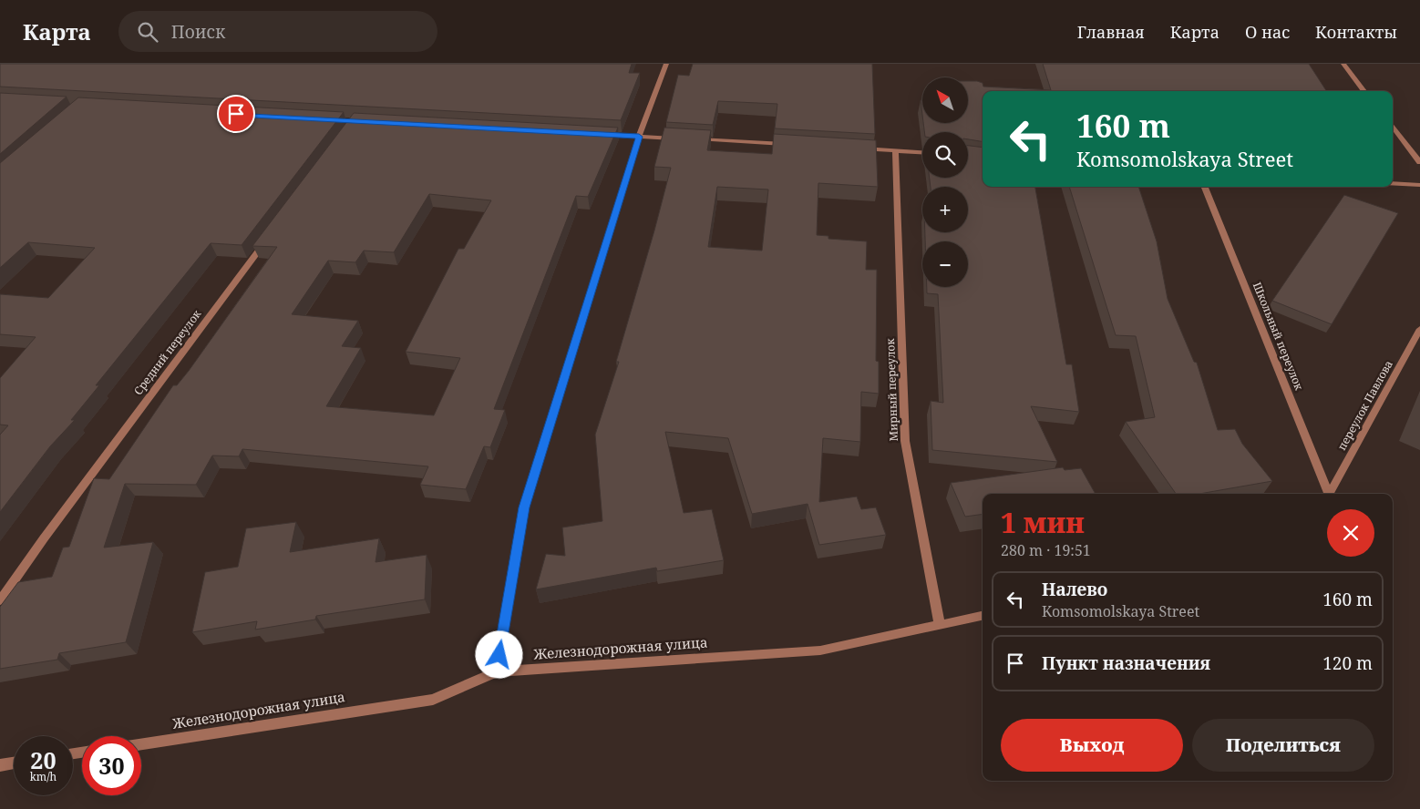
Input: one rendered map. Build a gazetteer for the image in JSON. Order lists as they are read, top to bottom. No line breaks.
{"streets":{"street":["Школьный переулок","Средний переулок","Мирный переулок","переулок Павлова","Железнодорожная улица"]},"crossings":[["Мирный переулок","Железнодорожная улица"]],"north":"top left","page":{"header":"Карта","search":"Поиск","nav":["Главная","Карта","О нас","Контакты"],"map_buttons":["+","−"],"turn":["160 m","Komsomolskaya Street"],"heading":["1 мин","280 m · 19:51"],"list":[{"name":"Налево","note":"Komsomolskaya Street","value":"160 m"},{"name":"Пункт назначения","value":"120 m"}],"buttons":["Выход","Поделиться"],"speed":"20 km/h","limit":"30"}}
